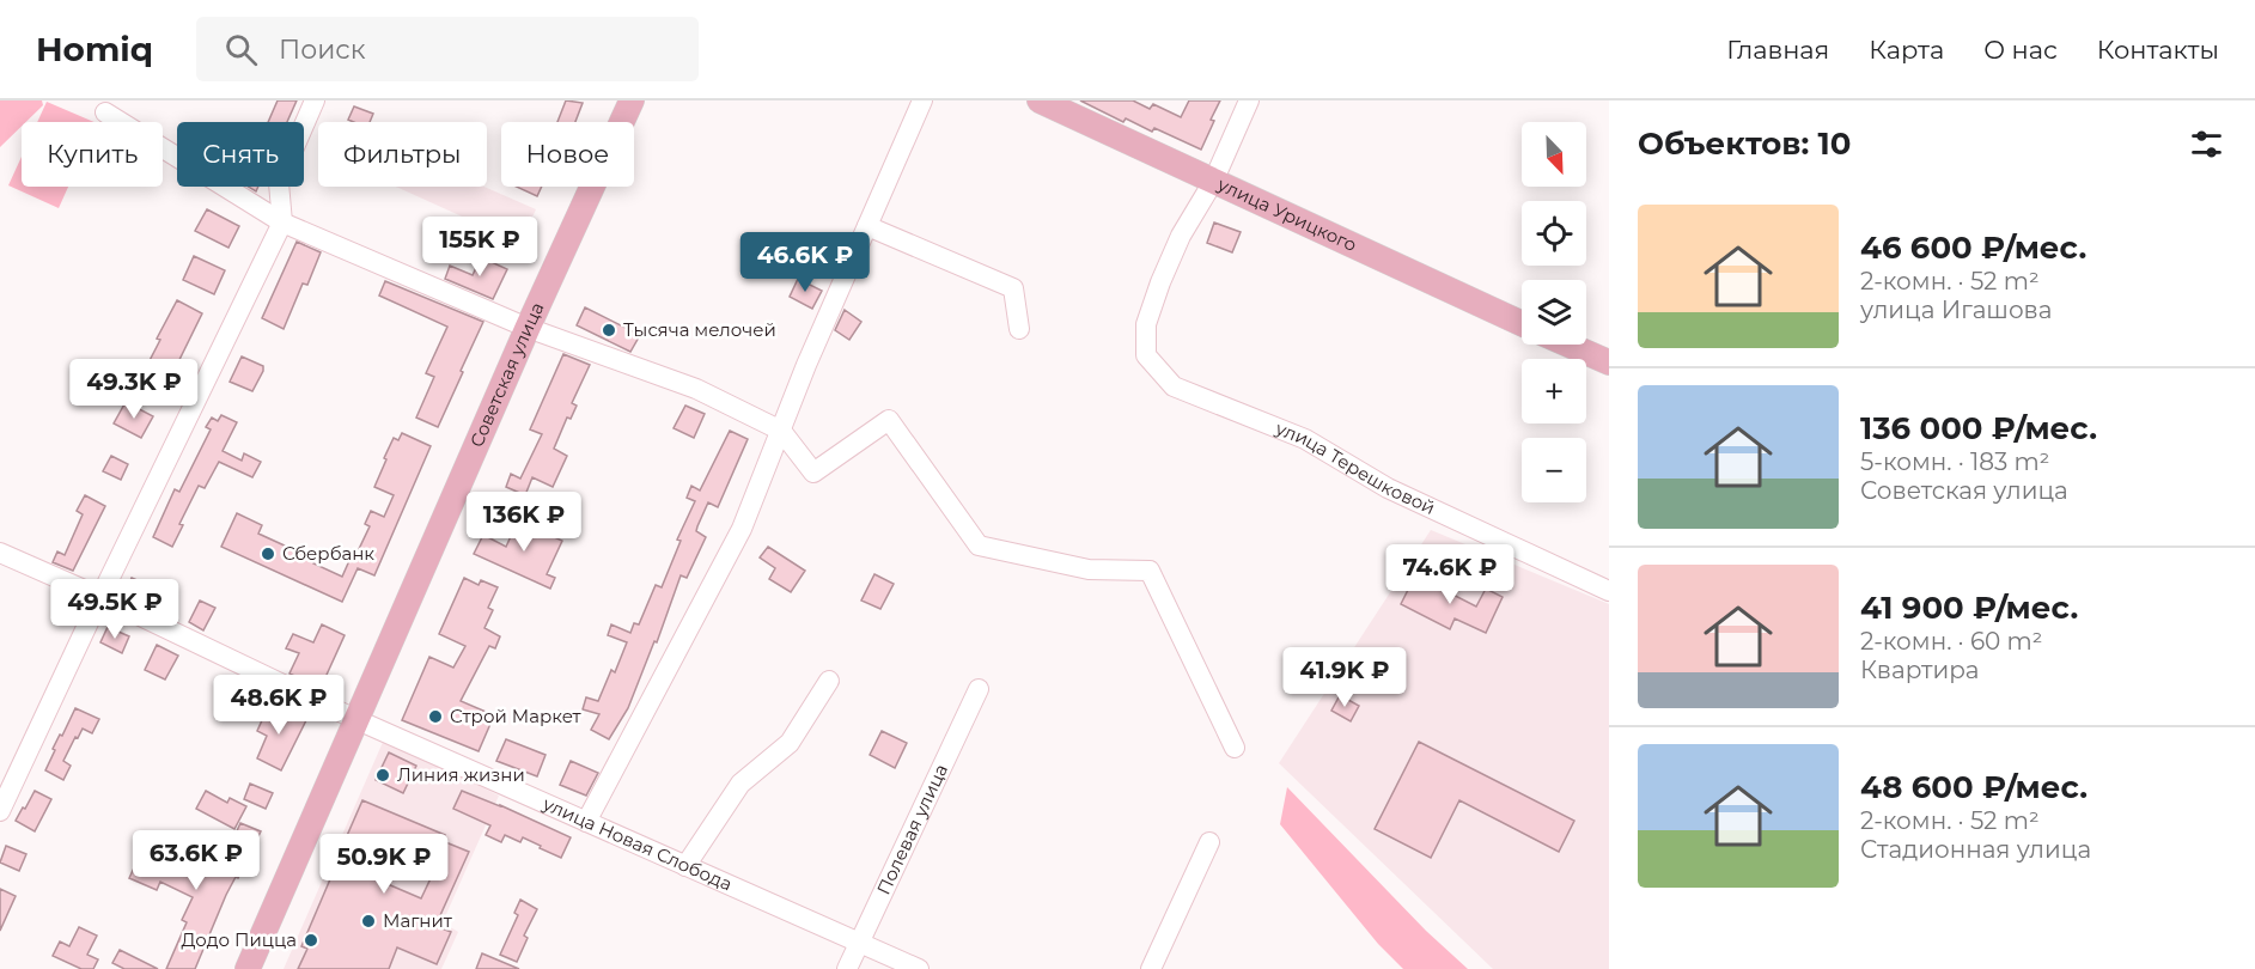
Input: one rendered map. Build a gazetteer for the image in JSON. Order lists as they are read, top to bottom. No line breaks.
{"streets":{"main road":["улица Урицкого","Советская улица"],"street":["улица Терешковой","Полевая улица","улица Новая Слобода"]},"crossings":[["улица Урицкого","улица Терешковой"],["Советская улица","улица Новая Слобода"],["Полевая улица","улица Новая Слобода"]],"places":["Тысяча мелочей","Сбербанк","Строй Маркет","Линия жизни","Магнит","Додо Пицца"],"north":"bottom right","page":{"header":"Homiq","search":"Поиск","nav":["Главная","Карта","О нас","Контакты"],"heading":"Объектов: 10","map_buttons":["+","−"],"chip":["Купить","Снять","Фильтры","Новое"],"list":[{"name":"46 600 ₽/мес.","note":"2-комн. · 52 m² · улица Игашова"},{"name":"136 000 ₽/мес.","note":"5-комн. · 183 m² · Советская улица"},{"name":"41 900 ₽/мес.","note":"2-комн. · 60 m² · Квартира"},{"name":"48 600 ₽/мес.","note":"2-комн. · 52 m² · Стадионная улица"}],"price":["155K ₽","46.6K ₽","49.3K ₽","136K ₽","74.6K ₽","49.5K ₽","41.9K ₽","48.6K ₽","63.6K ₽","50.9K ₽"]}}
